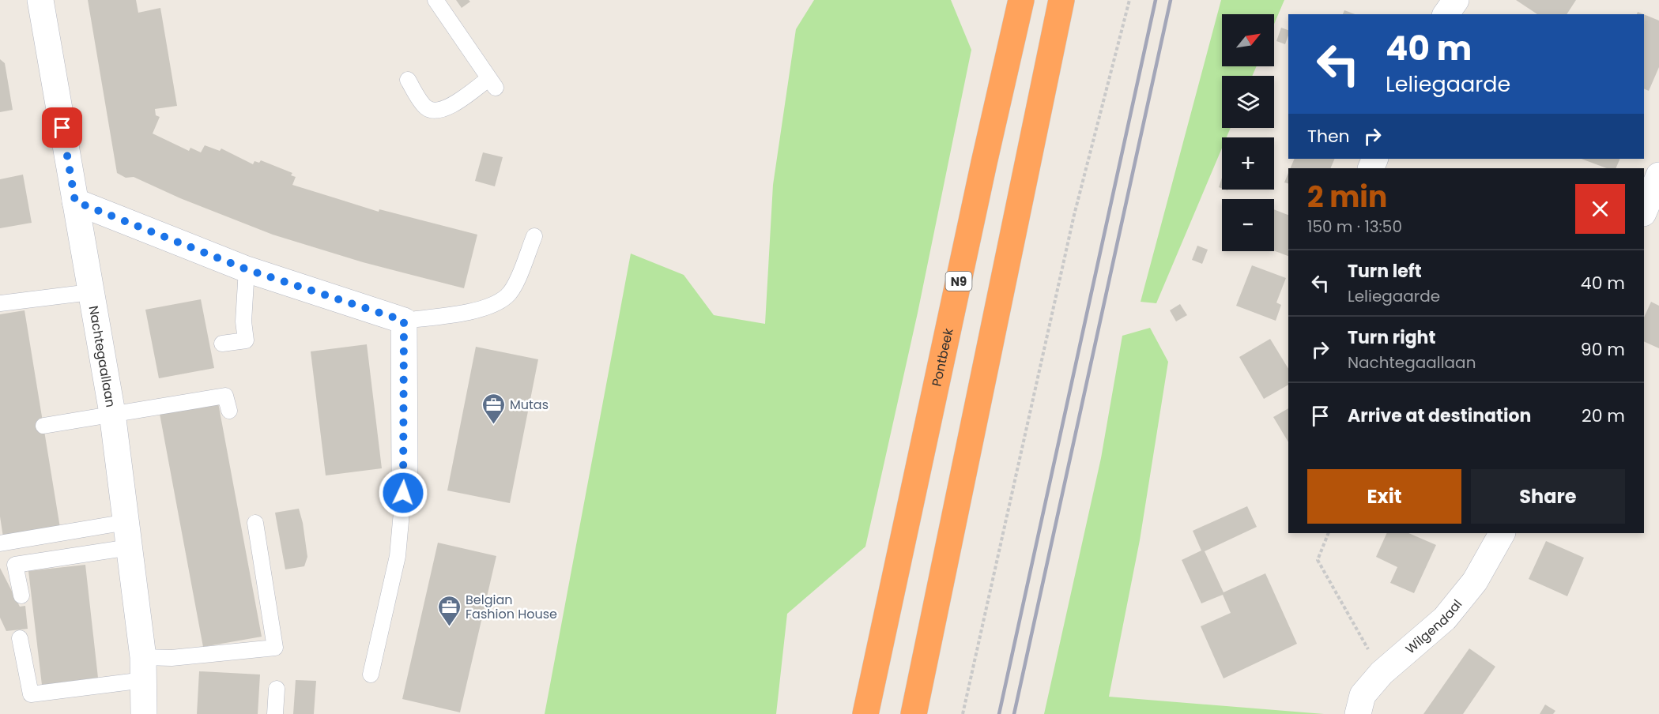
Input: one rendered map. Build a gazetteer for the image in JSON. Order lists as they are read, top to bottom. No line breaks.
{"streets":{"highway":["N9","Pontbeek"],"street":["Nachtegaallaan","Wilgendaal"]},"places":{"office":["Mutas","Belgian Fashion House"]},"north":"top right","page":{"map_buttons":["+","−"],"turn":["40 m","Leliegaarde"],"then":"Then","heading":["2 min","150 m · 13:50"],"list":[{"name":"Turn left","note":"Leliegaarde","value":"40 m"},{"name":"Turn right","note":"Nachtegaallaan","value":"90 m"},{"name":"Arrive at destination","value":"20 m"}],"buttons":["Exit","Share"]}}
